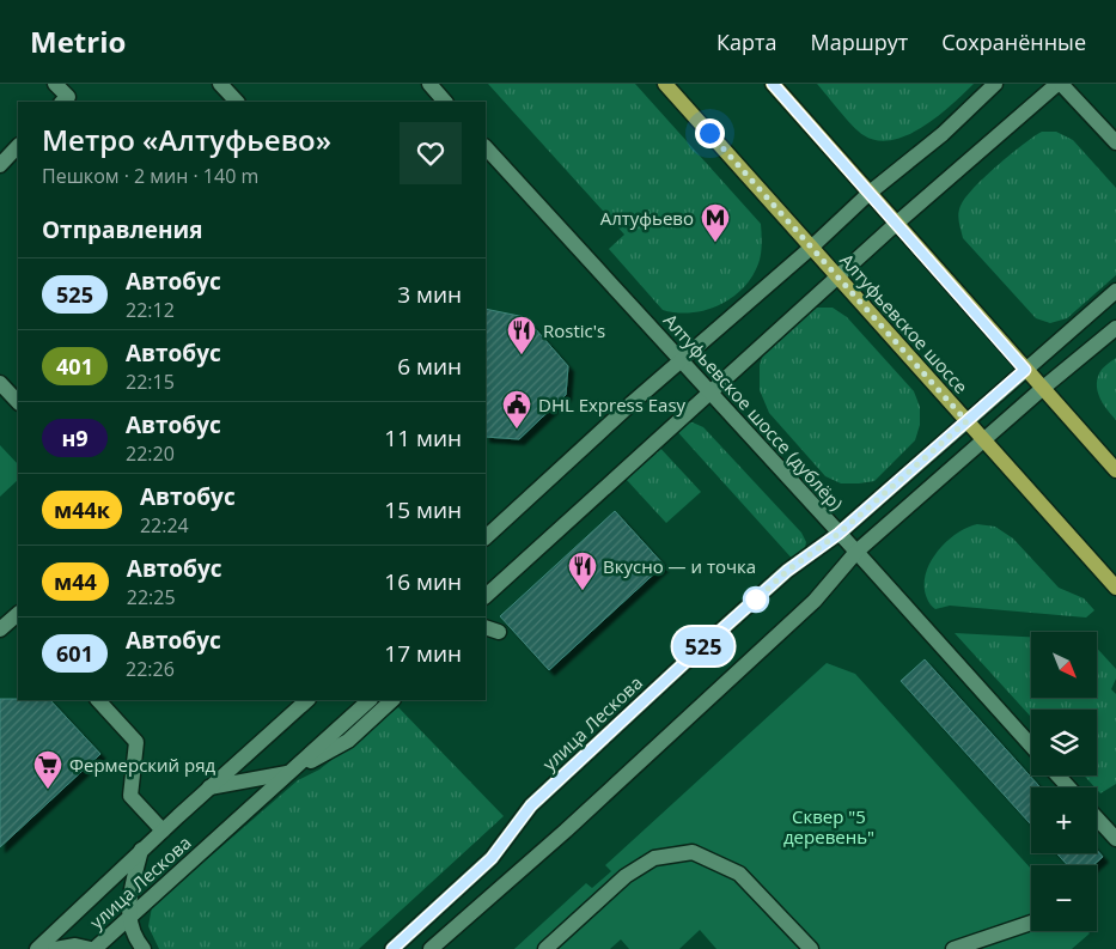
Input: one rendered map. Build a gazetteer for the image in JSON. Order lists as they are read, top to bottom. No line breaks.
{"streets":{"main road":["Алтуфьевское шоссе","Алтуфьевское шоссе (дублёр)","улица Лескова"]},"crossings":[["Алтуфьевское шоссе","улица Лескова"],["Алтуфьевское шоссе (дублёр)","улица Лескова"]],"parks":["Сквер \"5 деревень\""],"places":{"metro station":["Алтуфьево"],"restaurant":["Rostic's","Вкусно — и точка"],"public building":["DHL Express Easy"],"supermarket":["Фермерский ряд"]},"lines":["bus line 525"],"north":"bottom right","page":{"header":"Metrio","nav":["Карта","Маршрут","Сохранённые"],"on_map":"525","heading":[["Метро «Алтуфьево»","Пешком · 2 мин · 140 m"],"Отправления"],"list":[{"mark":"525","name":"Автобус","note":"22:12","value":"3 мин"},{"mark":"401","name":"Автобус","note":"22:15","value":"6 мин"},{"mark":"н9","name":"Автобус","note":"22:20","value":"11 мин"},{"mark":"м44к","name":"Автобус","note":"22:24","value":"15 мин"},{"mark":"м44","name":"Автобус","note":"22:25","value":"16 мин"},{"mark":"601","name":"Автобус","note":"22:26","value":"17 мин"}],"map_buttons":["+","−"]}}
